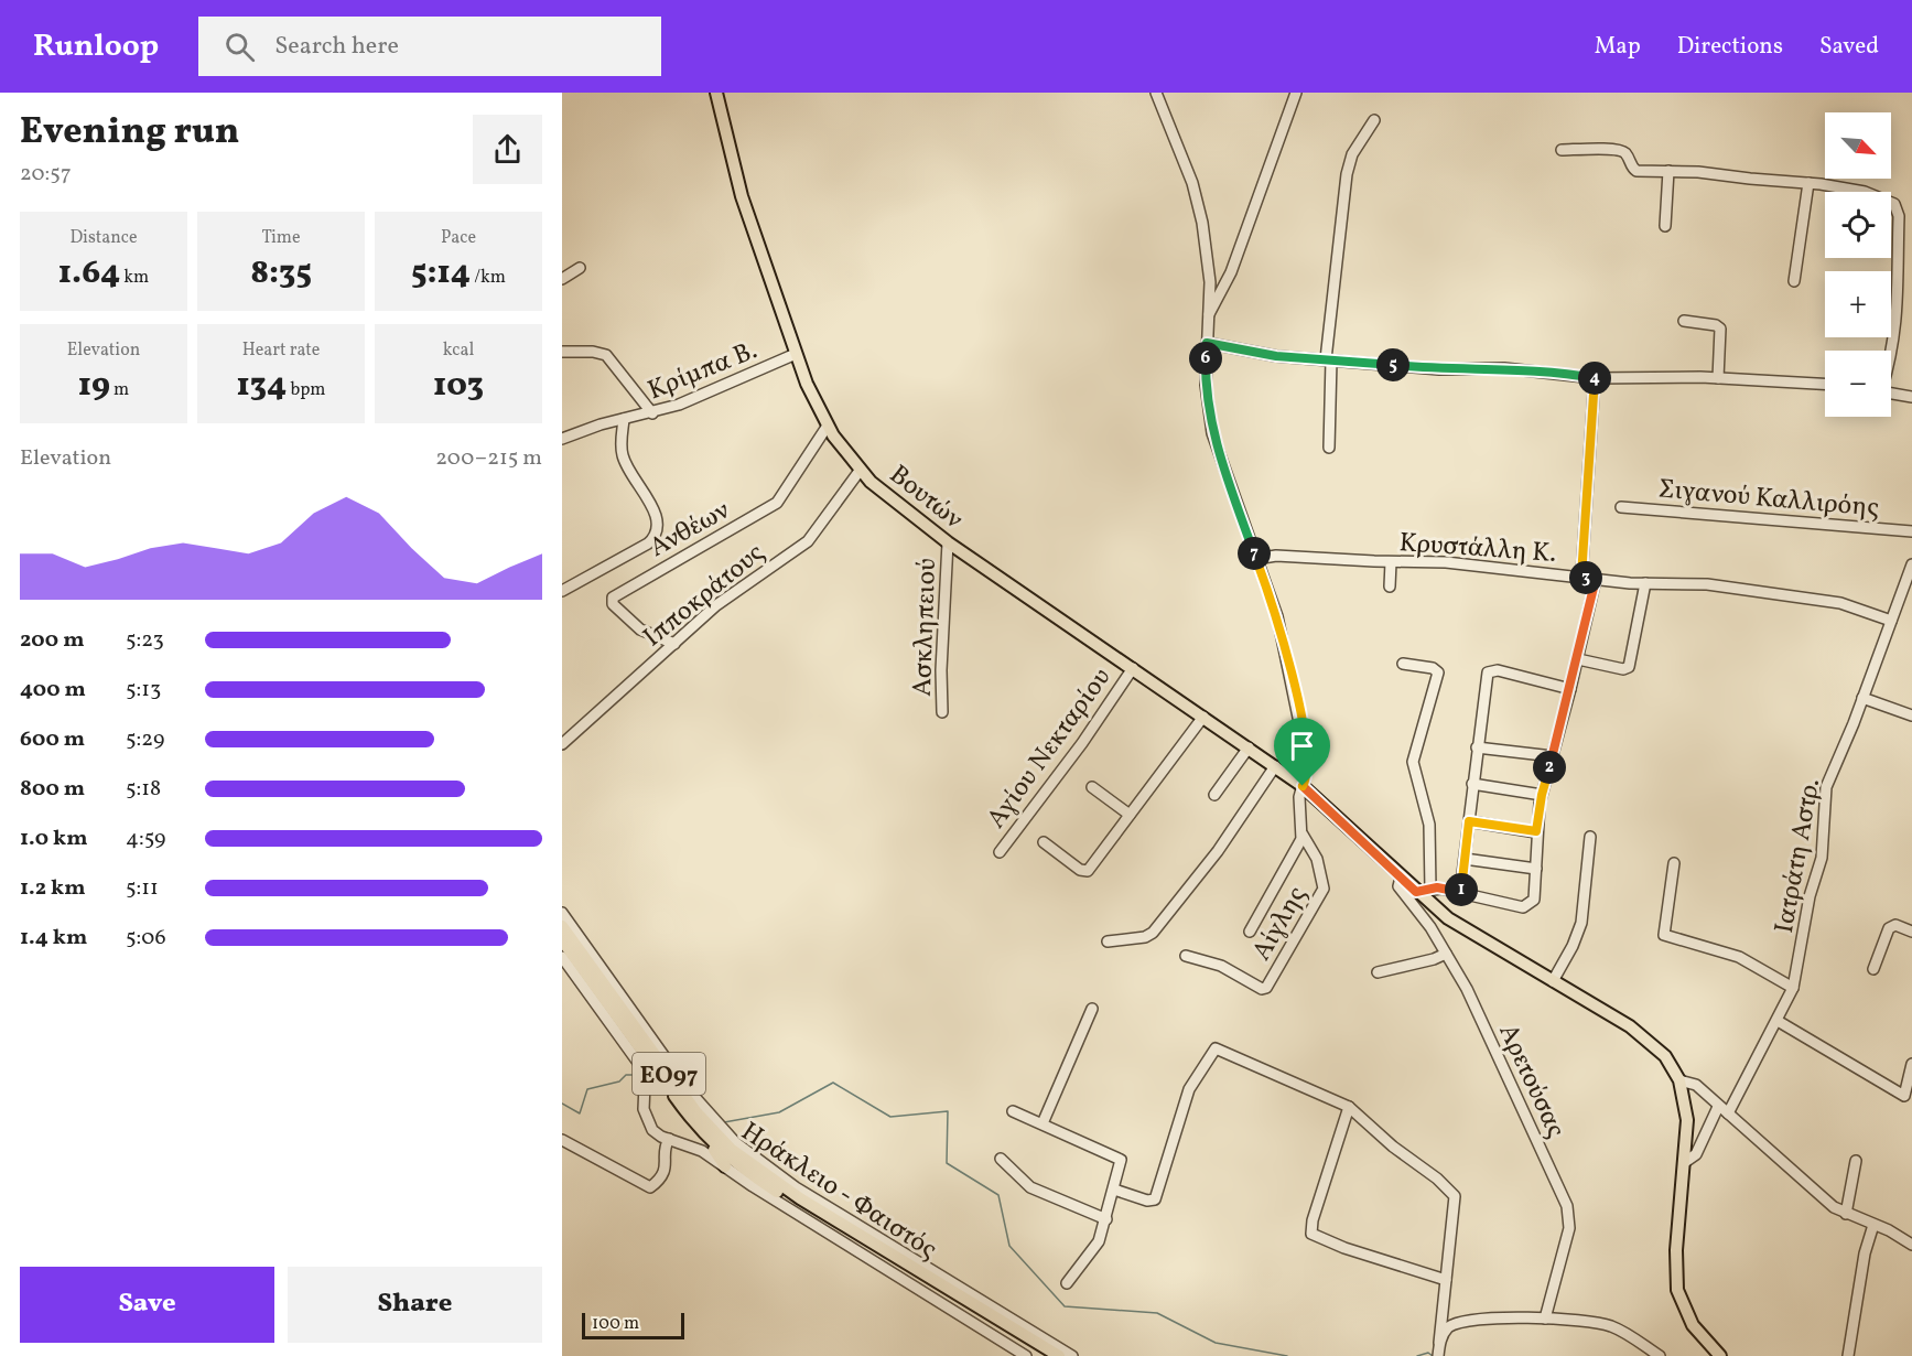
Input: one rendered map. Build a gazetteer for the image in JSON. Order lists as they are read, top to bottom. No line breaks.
{"streets":{"main road":["Βουτών","ΕΟ97","Ηράκλειο - Φαιστός"],"street":["Κρίμπα Β.","Σιγανού Καλλιρόης","Ανθέων","Κρυστάλλη Κ.","Ιπποκράτους","Ασκληπειού","Αγίου Νεκταρίου","Ιατράτη Αστρ.","Αίγλης","Αρετούσας"]},"crossings":[["Κρίμπα Β.","Βουτών"],["Βουτών","Ανθέων"],["Βουτών","Ιπποκράτους"],["Βουτών","Ασκληπειού"],["Βουτών","Αγίου Νεκταρίου"],["Βουτών","Αρετούσας"],["Ανθέων","Ιπποκράτους"],["Κρυστάλλη Κ.","Ιατράτη Αστρ."]],"scale_bar":"100 m","north":"bottom right","page":{"header":"Runloop","search":"Search here","nav":["Map","Directions","Saved"],"heading":["Evening run","20:57"],"map_buttons":["+","−"],"stats":[["Distance","1.64 km"],["Time","8:35"],["Pace","5:14 /km"],["Elevation","19 m"],["Heart rate","134 bpm"],["kcal","103"]],"pins":["6","5","4","7","3","2","1"],"chart":["Elevation","200–215 m"],"list":[{"name":"200 m","note":"5:23"},{"name":"400 m","note":"5:13"},{"name":"600 m","note":"5:29"},{"name":"800 m","note":"5:18"},{"name":"1.0 km","note":"4:59"},{"name":"1.2 km","note":"5:11"},{"name":"1.4 km","note":"5:06"}],"buttons":["Save","Share"],"scale":"100 m"}}
